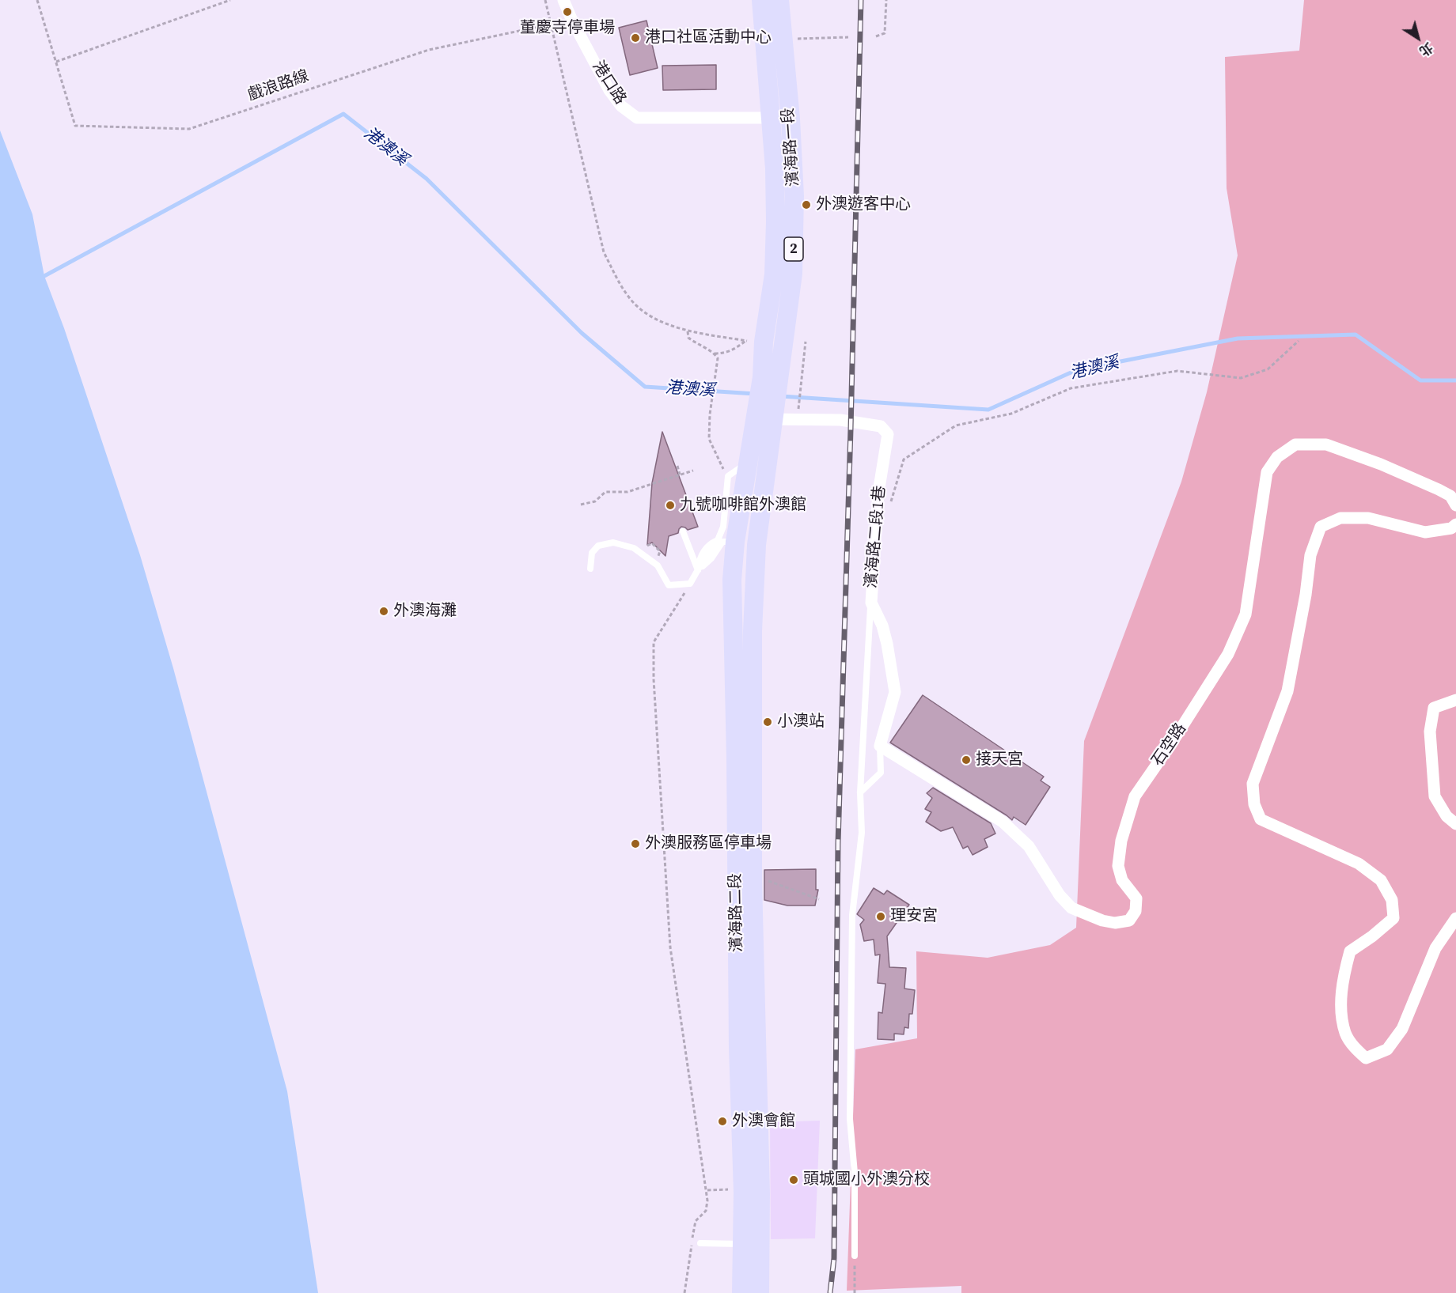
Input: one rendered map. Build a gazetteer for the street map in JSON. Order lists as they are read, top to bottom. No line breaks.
{"streets":{"main road":["濱海路一段","2","濱海路二段"],"street":["港口路","濱海路二段1巷","石空路"],"path":["戲浪路線"]},"crossings":[["港口路","濱海路一段"],["濱海路一段","2"],["2","濱海路二段1巷"],["2","濱海路二段"],["濱海路二段1巷","石空路"],["濱海路二段1巷","濱海路二段"]],"water":["港澳溪"],"places":["董慶寺停車場","港口社區活動中心","外澳遊客中心","九號咖啡館外澳館","外澳海灘","小澳站","接天宮","外澳服務區停車場","理安宮","外澳會館","頭城國小外澳分校"],"north":"bottom right"}
